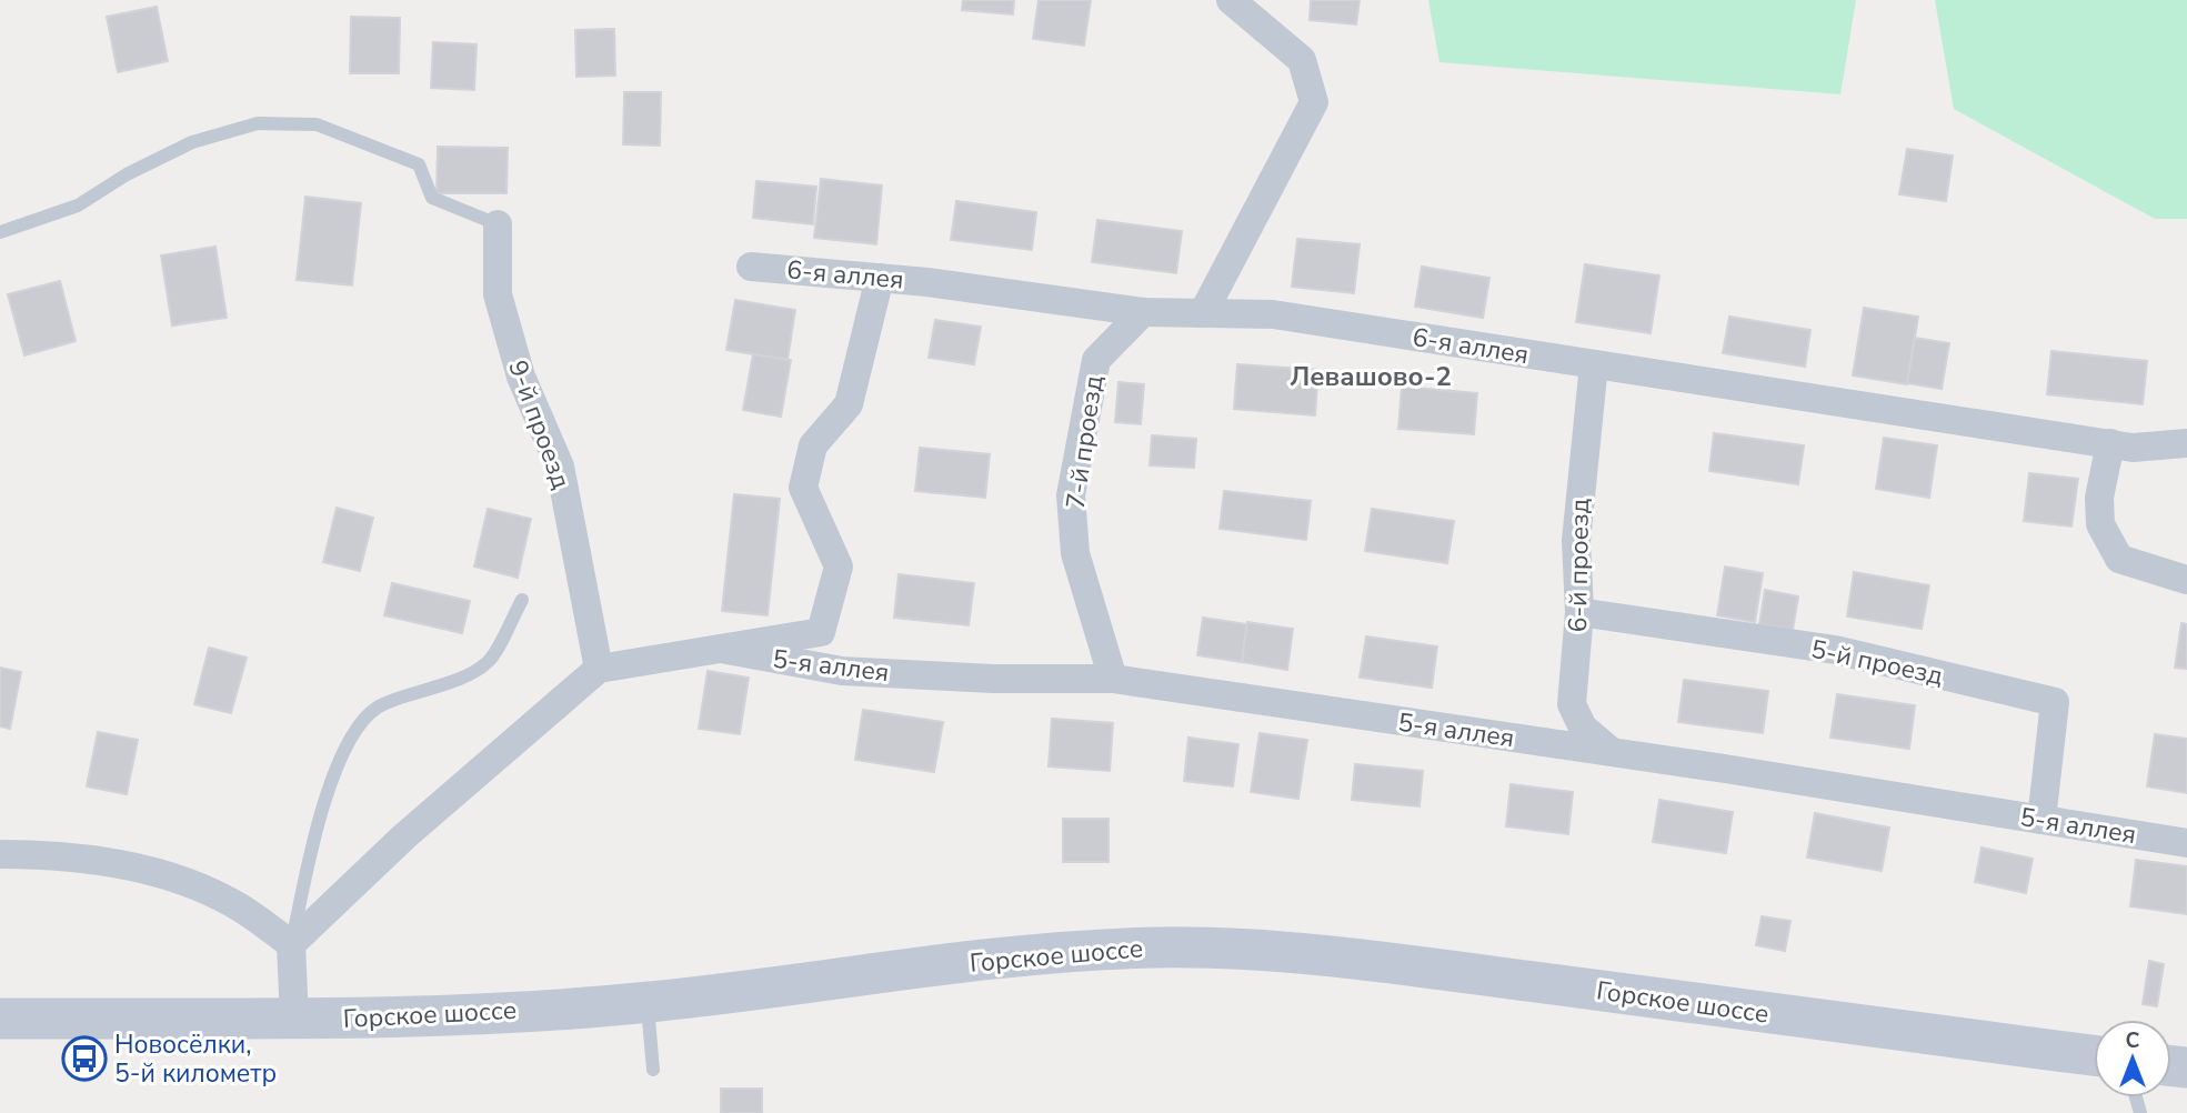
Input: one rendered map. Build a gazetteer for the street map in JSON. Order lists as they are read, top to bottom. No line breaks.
{"streets":{"main road":["Горское шоссе"],"street":["6-я аллея","9-й проезд","7-й проезд","6-й проезд","5-й проезд","5-я аллея"]},"crossings":[["6-я аллея","7-й проезд"],["6-я аллея","6-й проезд"],["7-й проезд","5-я аллея"],["6-й проезд","5-й проезд"],["6-й проезд","5-я аллея"],["5-й проезд","5-я аллея"]],"districts":["Левашово-2"],"places":{"bus stop":["Новосёлки, 5-й километр"]},"north":"top"}
